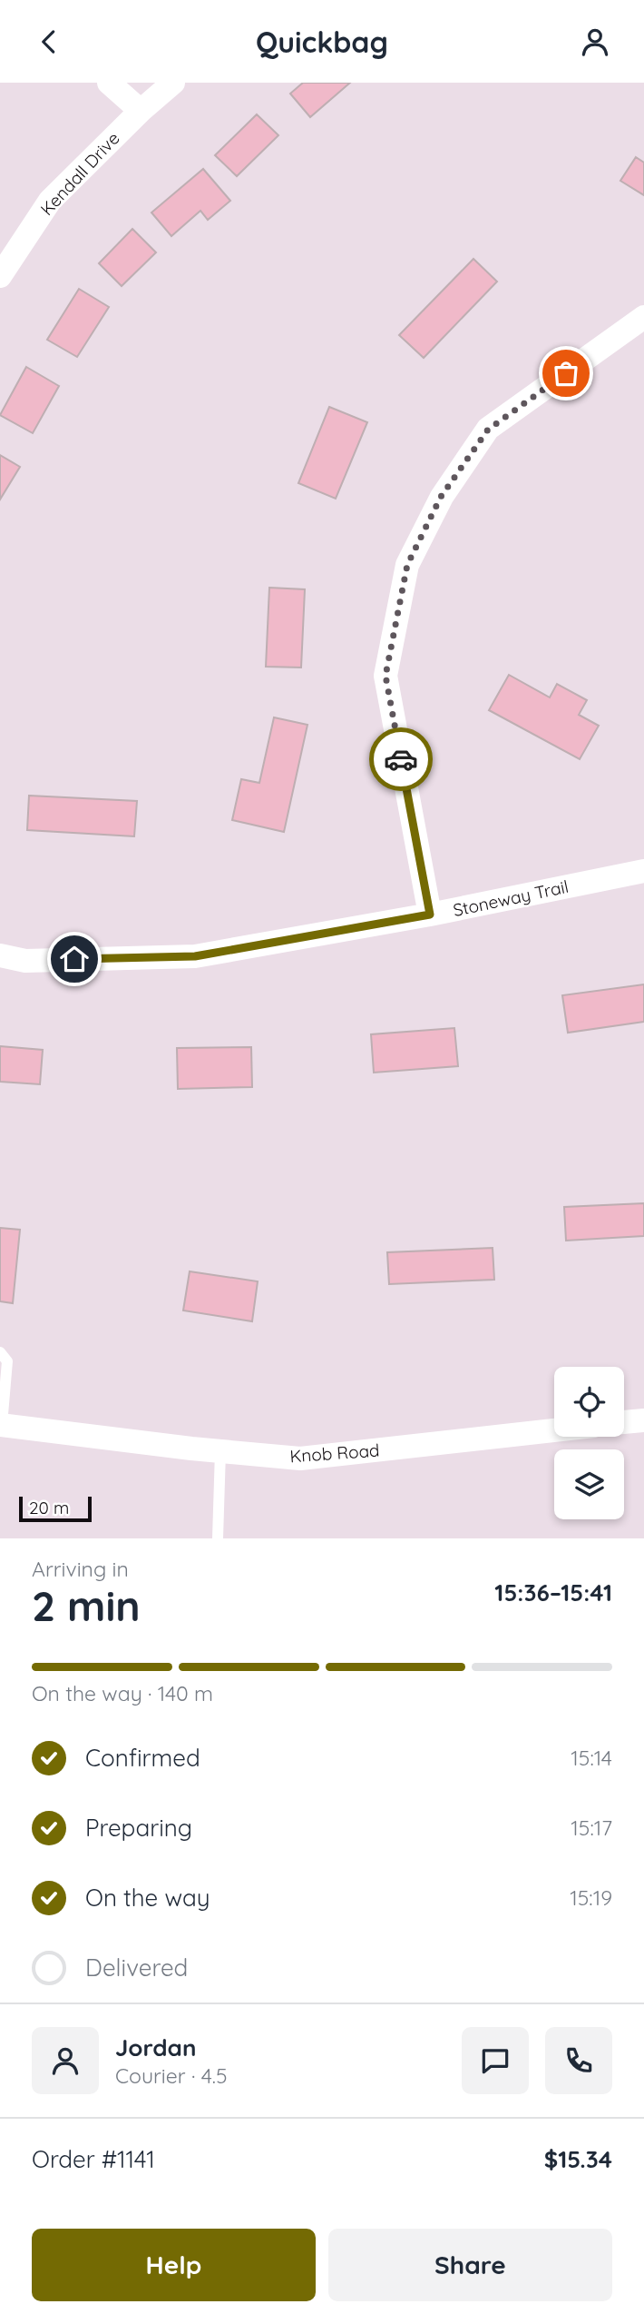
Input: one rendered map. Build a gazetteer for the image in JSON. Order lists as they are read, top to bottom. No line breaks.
{"streets":{"street":["Kendall Drive","Stoneway Trail","Knob Road"]},"scale_bar":"20 m","page":{"header":"Quickbag","scale":"20 m","heading":["2 min","Arriving in","15:36–15:41"],"panel":["Jordan","Courier · 4.5","Order #1141","$15.34"],"bar":"On the way · 140 m","list":[["Confirmed","15:14"],["Preparing","15:17"],["On the way","15:19"],"Delivered"],"buttons":["Help","Share"]}}
